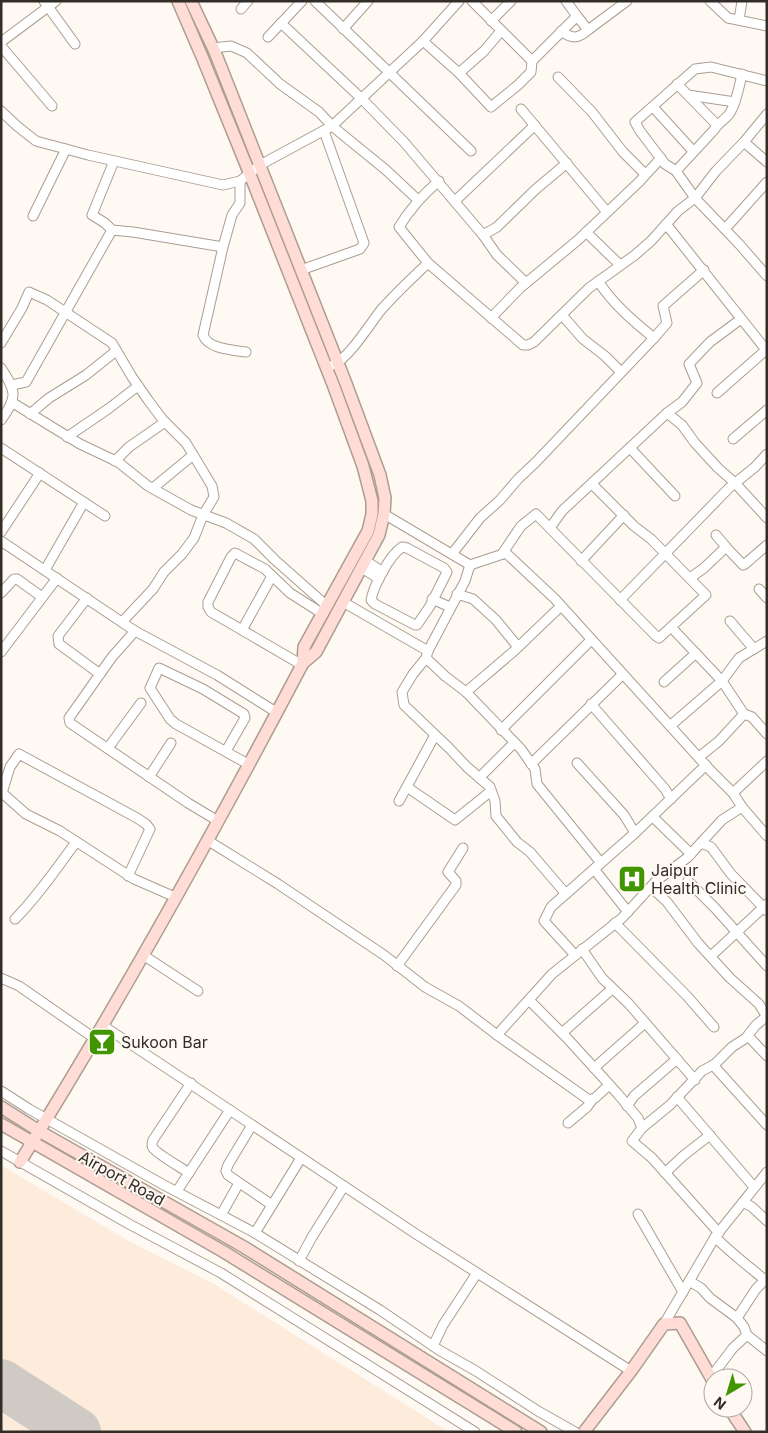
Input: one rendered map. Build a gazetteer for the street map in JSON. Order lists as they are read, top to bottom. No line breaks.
{"streets":{"street":["Airport Road"]},"places":{"hospital":["Jaipur Health Clinic"],"bar":["Sukoon Bar"]},"north":"bottom left"}
